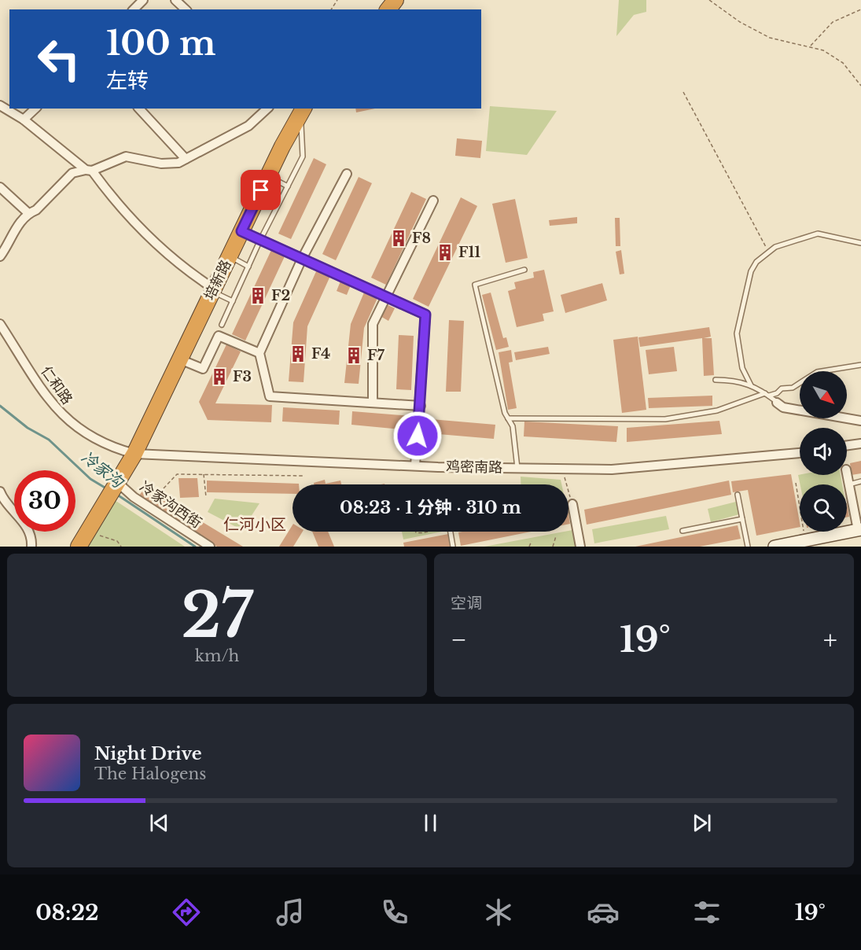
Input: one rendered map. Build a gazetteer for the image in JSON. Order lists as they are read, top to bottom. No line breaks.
{"streets":{"highway":["培新路"],"street":["仁和路","鸡密南路","冷家沟西街"]},"crossings":[["培新路","仁和路"],["培新路","鸡密南路"],["仁和路","鸡密南路"]],"districts":["仁河小区"],"water":["冷家沟"],"places":{"building":["F8","F11","F2","F4","F7","F3"]},"north":"bottom right","page":{"turn":["100 m","左转"],"limit":"30","trip":"08:23 · 1 分钟 · 310 m","tile":[["27","km/h"],"空调"],"heat":["−","19°","+"],"song":["Night Drive","The Halogens"],"tabs":["08:22","19°"]}}
